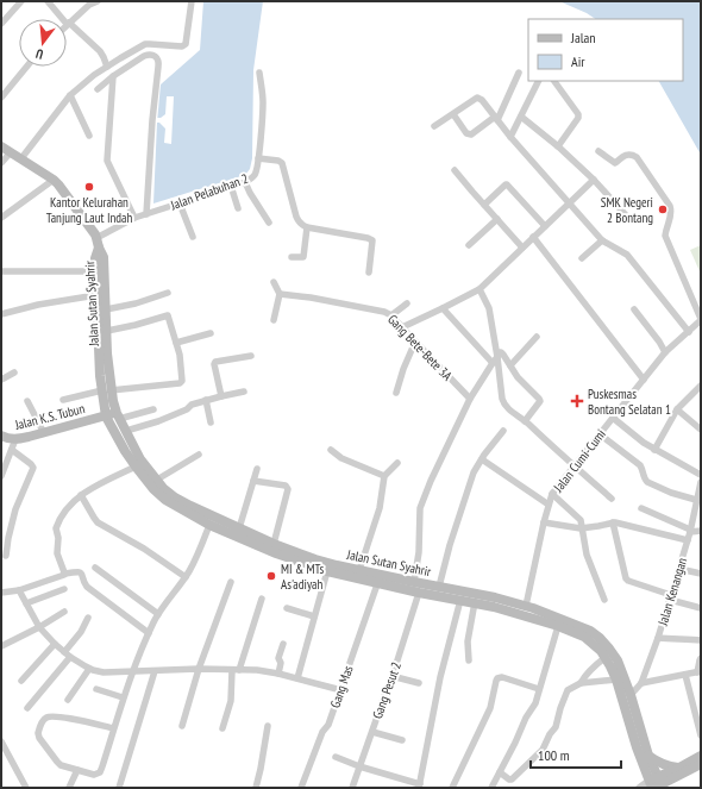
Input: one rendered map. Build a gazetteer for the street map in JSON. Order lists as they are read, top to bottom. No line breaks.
{"streets":{"street":["Jalan Pelabuhan 2","Jalan Sutan Syahrir","Gang Bete-Bete 3A","Jalan K.S. Tubun","Jalan Cumi-Cumi","Jalan Kenangan","Gang Mas","Gang Pesut 2"]},"crossings":[["Jalan Sutan Syahrir","Jalan K.S. Tubun"],["Jalan Sutan Syahrir","Jalan Cumi-Cumi"],["Jalan Sutan Syahrir","Jalan Kenangan"],["Jalan Sutan Syahrir","Gang Mas"],["Jalan Sutan Syahrir","Gang Pesut 2"]],"places":{"other":["Kantor Kelurahan Tanjung Laut Indah","SMK Negeri 2 Bontang","MI & MTs As'adiyah"],"health":["Puskesmas Bontang Selatan 1"]},"legend":["Jalan","Air"],"scale_bar":"100 m","north":"bottom"}
